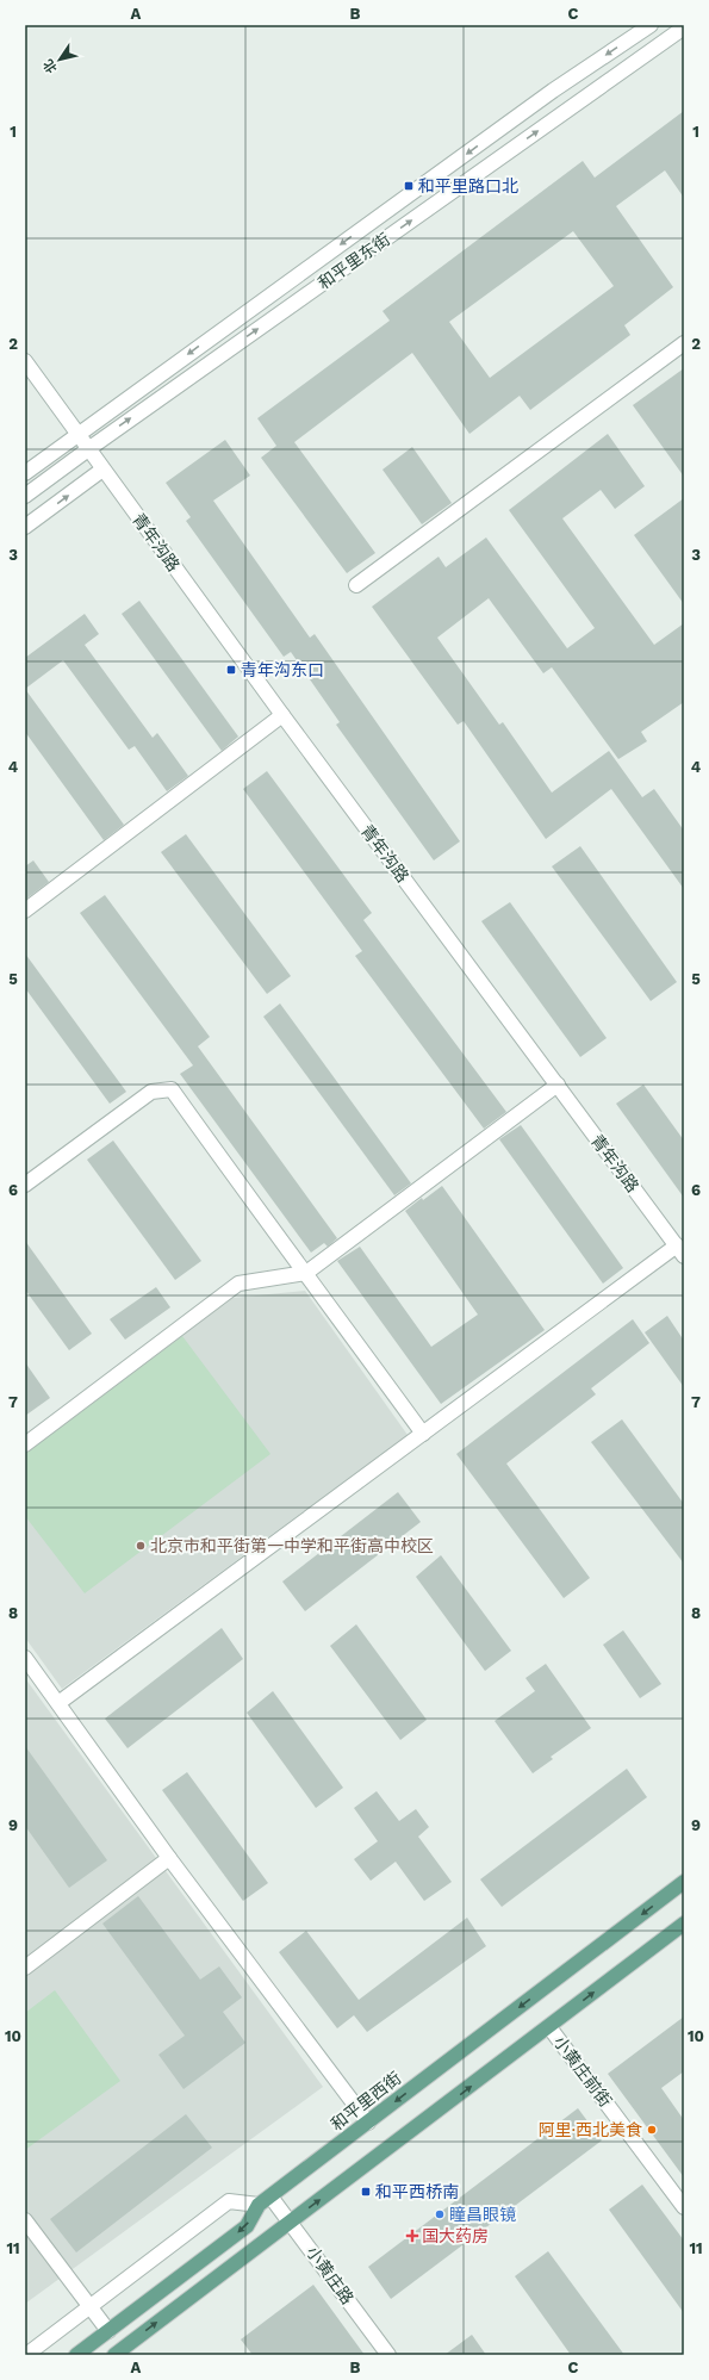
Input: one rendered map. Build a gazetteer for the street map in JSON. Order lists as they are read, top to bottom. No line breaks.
{"streets":{"main road":["和平里西街"],"street":["和平里东街","青年沟路","小黄庄前街","小黄庄路"]},"crossings":[["和平里东街","青年沟路"],["和平里西街","小黄庄路"]],"places":{"transit":["和平里路口北","青年沟东口","和平西桥南"],"other":["北京市和平街第一中学和平街高中校区","阿里·西北美食","瞳昌眼镜"],"health":["国大药房"]},"north":"bottom left","grid":{"columns":["A","B","C"],"rows":["1","2","3","4","5","6","7","8","9","10","11"]}}
